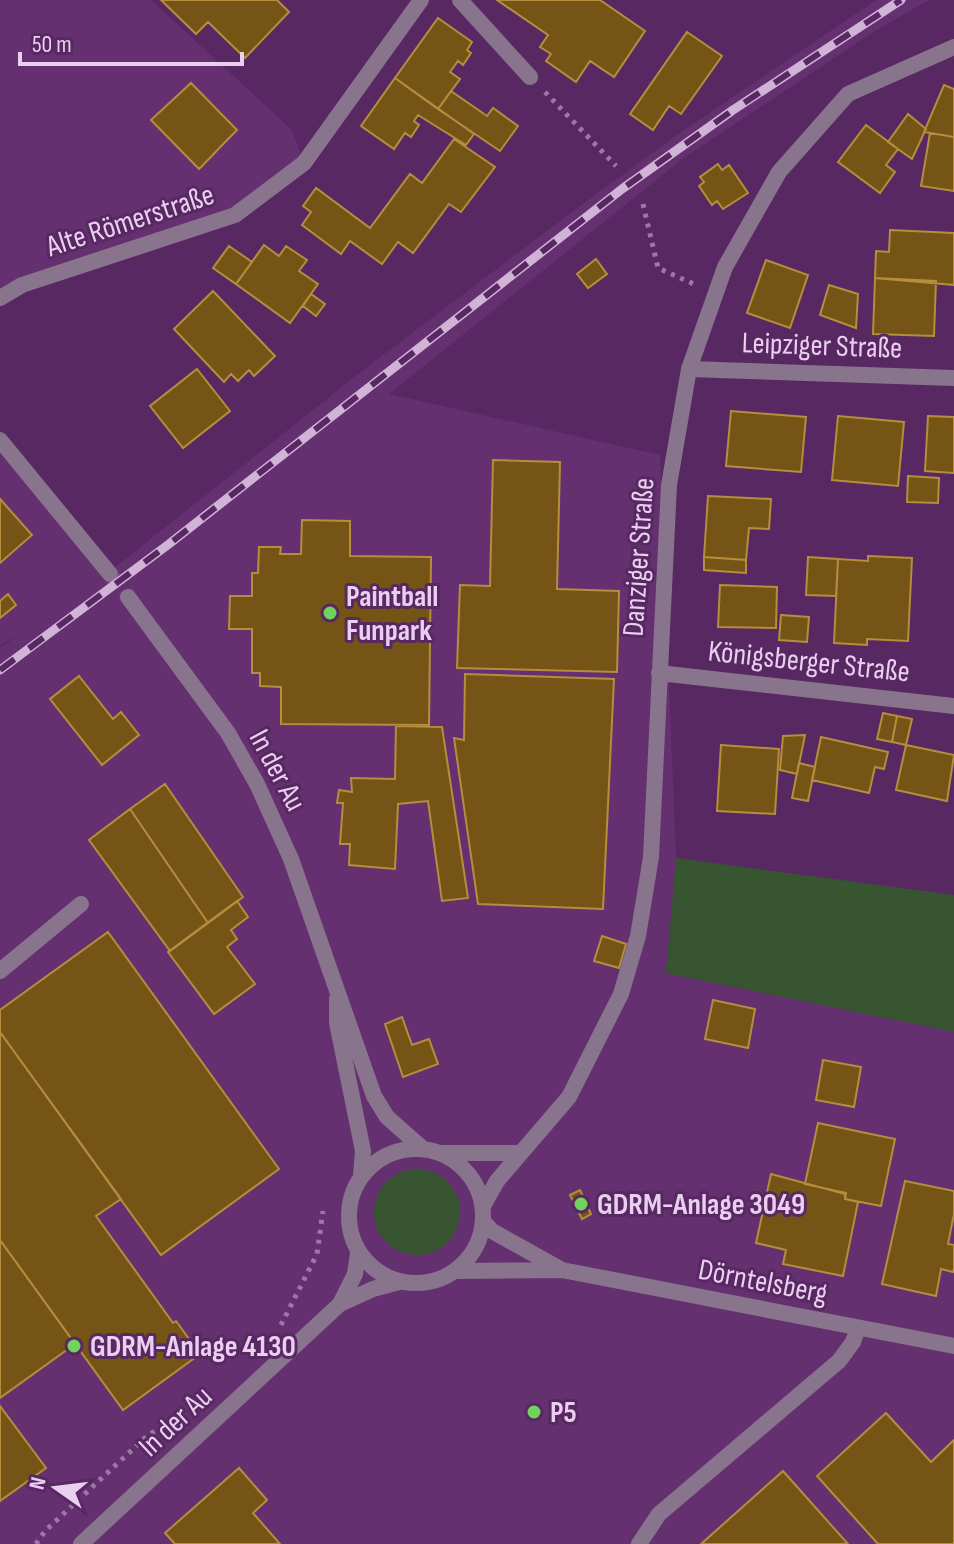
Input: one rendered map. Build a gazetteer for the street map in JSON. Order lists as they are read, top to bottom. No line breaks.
{"streets":{"street":["Alte Römerstraße","Leipziger Straße","Danziger Straße","Königsberger Straße","In der Au","Dörntelsberg"]},"crossings":[["Leipziger Straße","Danziger Straße"],["Danziger Straße","Königsberger Straße"],["Danziger Straße","In der Au"],["Danziger Straße","Dörntelsberg"],["In der Au","Dörntelsberg"]],"places":["Paintball Funpark","GDRM-Anlage 3049","GDRM-Anlage 4130","P5"],"scale_bar":"50 m","north":"left"}
